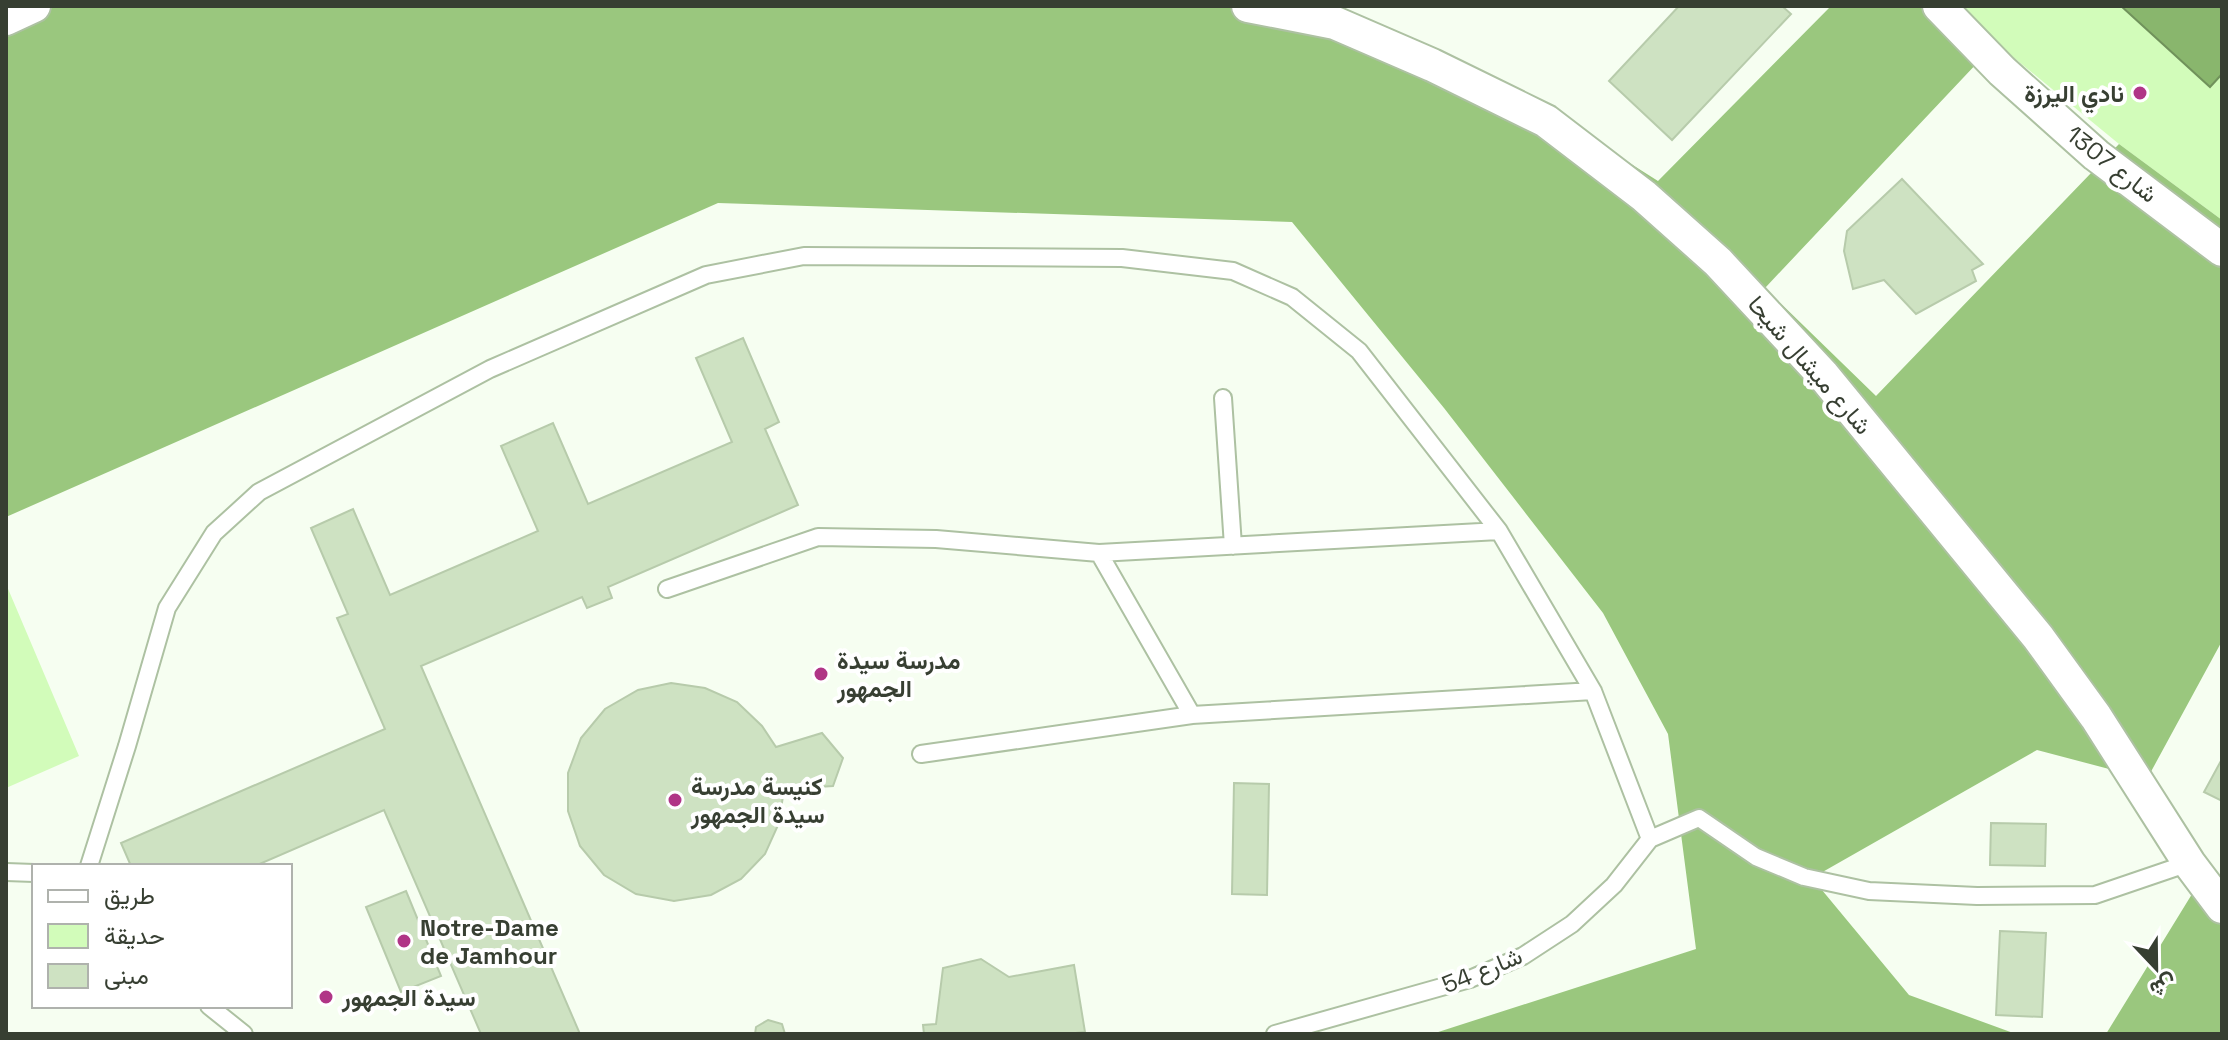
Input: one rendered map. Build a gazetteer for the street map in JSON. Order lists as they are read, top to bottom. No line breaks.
{"streets":{"street":["شارع 1307","شارع ميشال شيحا"],"lane":["شارع 54"]},"places":["نادي اليرزة","مدرسة سيدة الجمهور","كنيسة مدرسة سيدة الجمهور","Notre-Dame de Jamhour","سيدة الجمهور"],"legend":["طريق","حديقة","مبنى"],"north":"bottom"}
